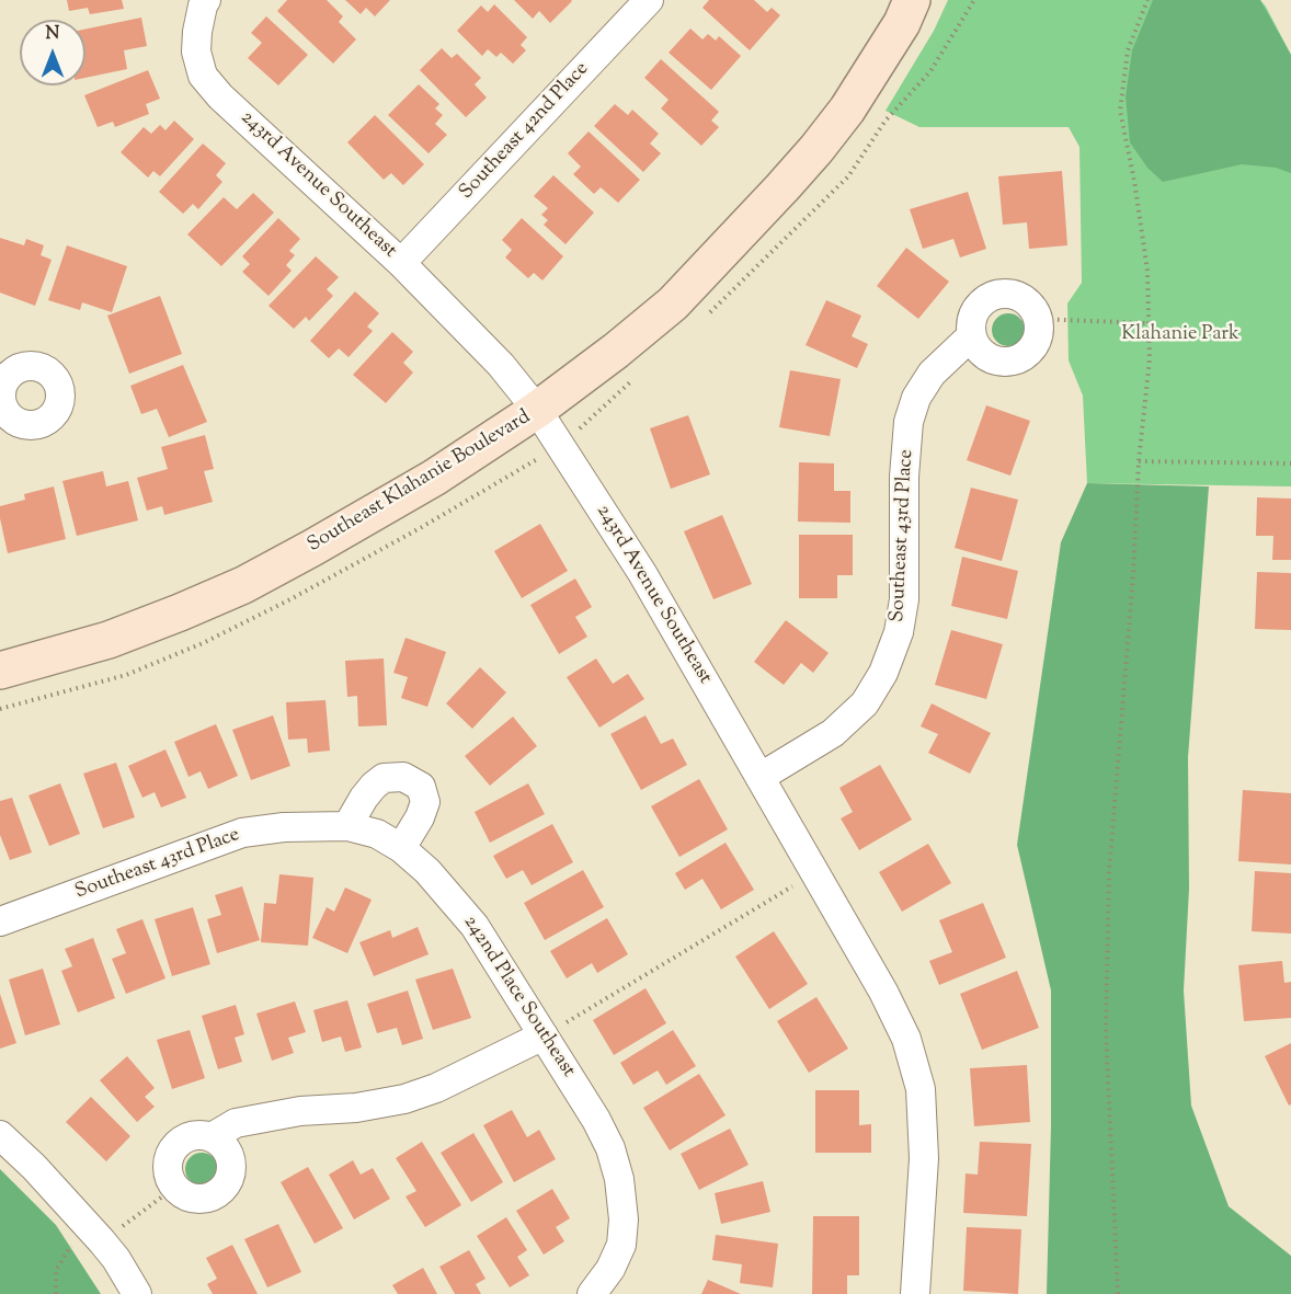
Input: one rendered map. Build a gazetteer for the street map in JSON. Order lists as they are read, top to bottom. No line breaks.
{"streets":{"street":["Southeast 42nd Place","243rd Avenue Southeast","Southeast Klahanie Boulevard","Southeast 43rd Place","242nd Place Southeast"]},"crossings":[["Southeast 42nd Place","243rd Avenue Southeast"],["243rd Avenue Southeast","Southeast Klahanie Boulevard"],["243rd Avenue Southeast","Southeast 43rd Place"],["Southeast 43rd Place","242nd Place Southeast"]],"parks":["Klahanie Park"],"north":"top"}
